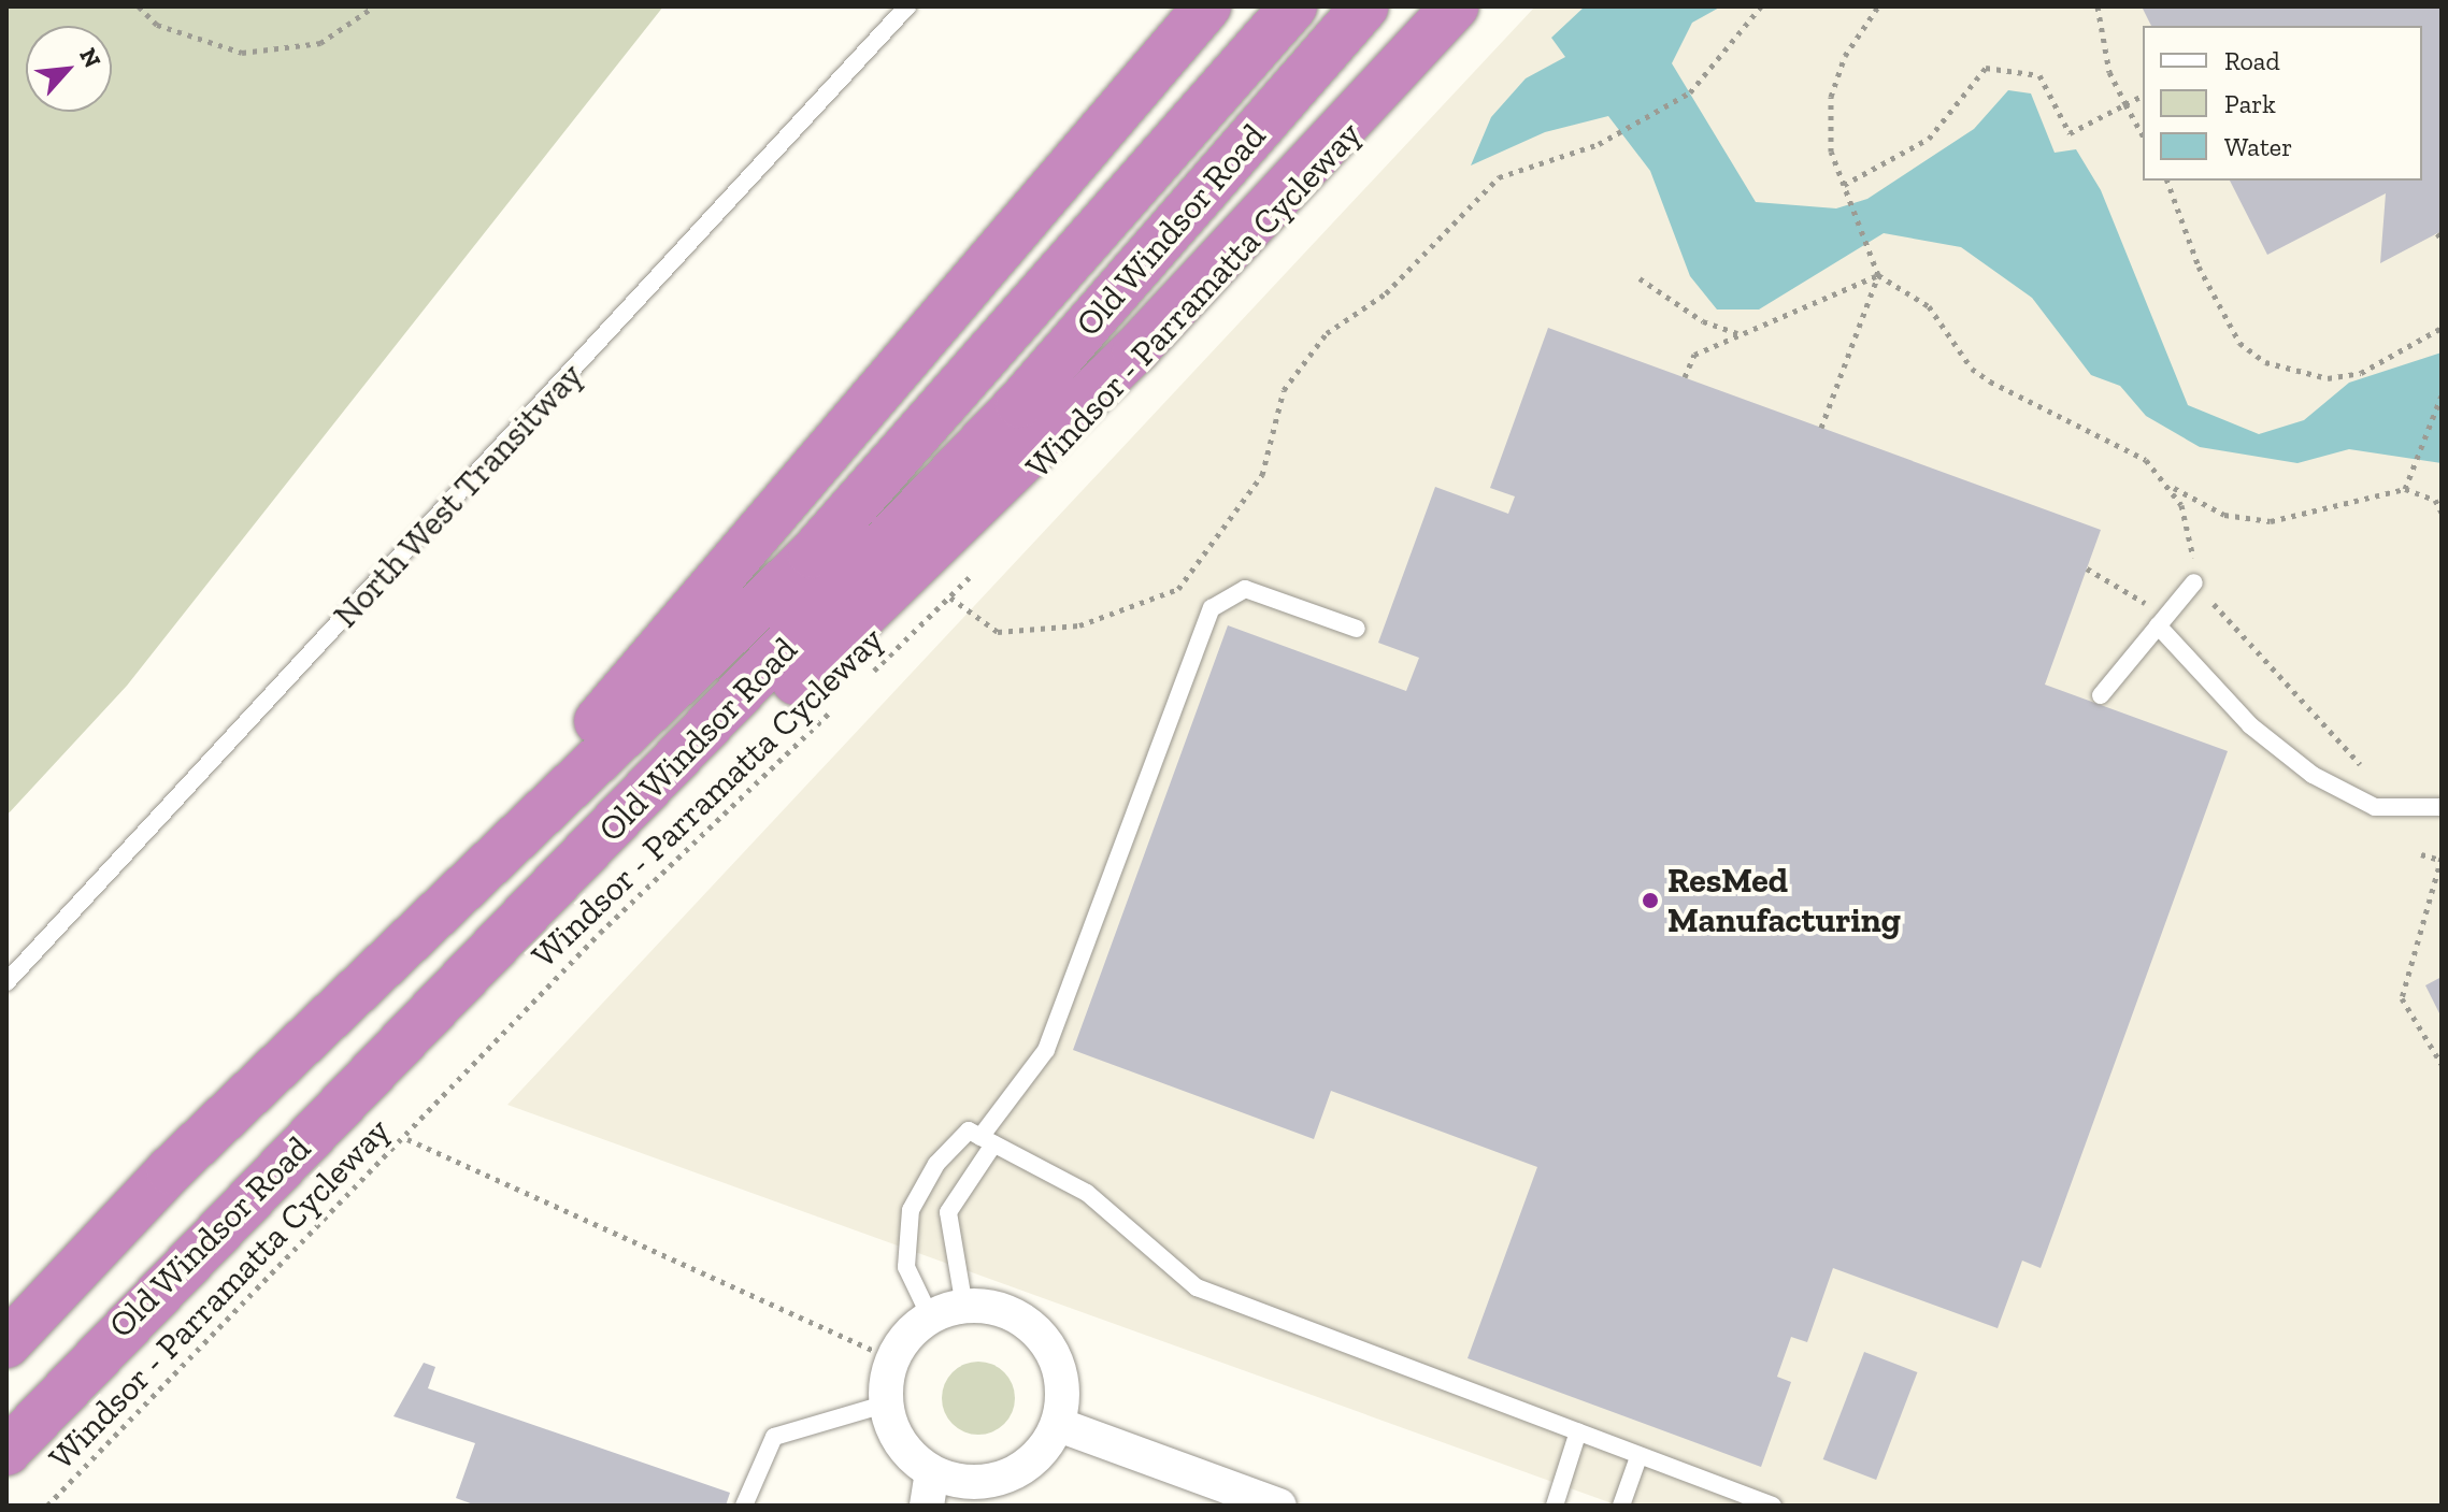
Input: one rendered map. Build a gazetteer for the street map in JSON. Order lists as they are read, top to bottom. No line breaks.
{"streets":{"highway":["Old Windsor Road"],"lane":["North West Transitway"],"path":["Windsor - Parramatta Cycleway"]},"places":["ResMed Manufacturing"],"legend":["Road","Park","Water"],"north":"top right"}
